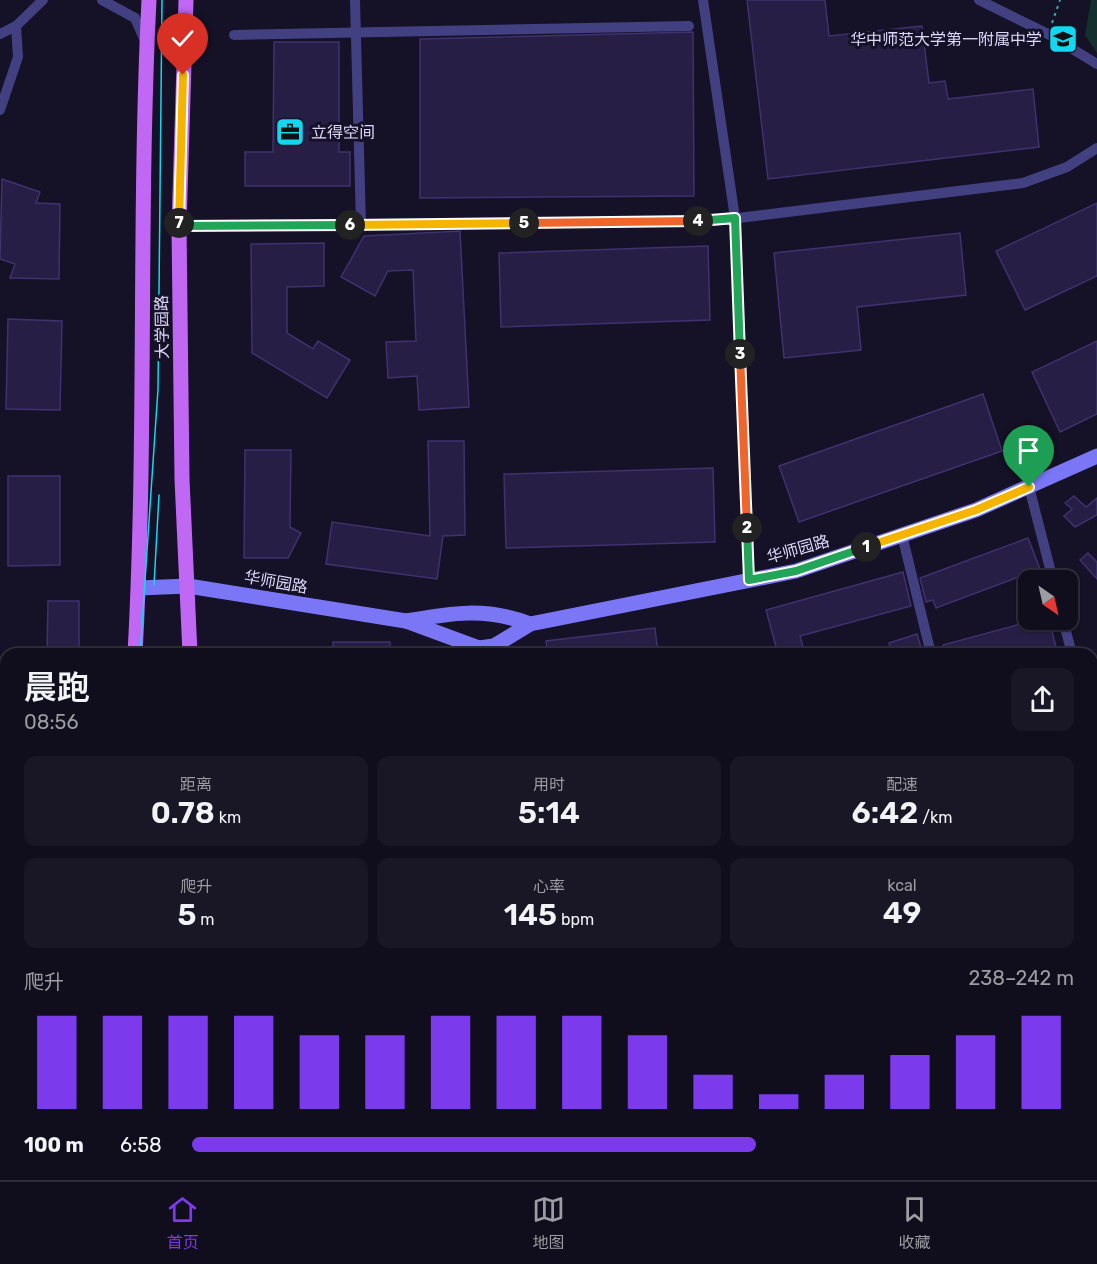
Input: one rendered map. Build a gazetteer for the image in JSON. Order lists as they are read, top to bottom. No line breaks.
{"streets":{"main road":["大学园路","华师园路"]},"crossings":[["大学园路","华师园路"]],"places":{"school or university":["华中师范大学第一附属中学"],"office":["立得空间"]},"north":"bottom right","page":{"pins":["4","5","7","6","3","2","1"],"heading":["晨跑","08:56"],"stats":[["距离","0.78 km"],["用时","5:14"],["配速","6:42 /km"],["爬升","5 m"],["心率","145 bpm"],["kcal","49"]],"chart":["爬升","238–242 m"],"list":[{"name":"100 m","note":"6:58"}],"tabs":["首页","地图","收藏"]}}
